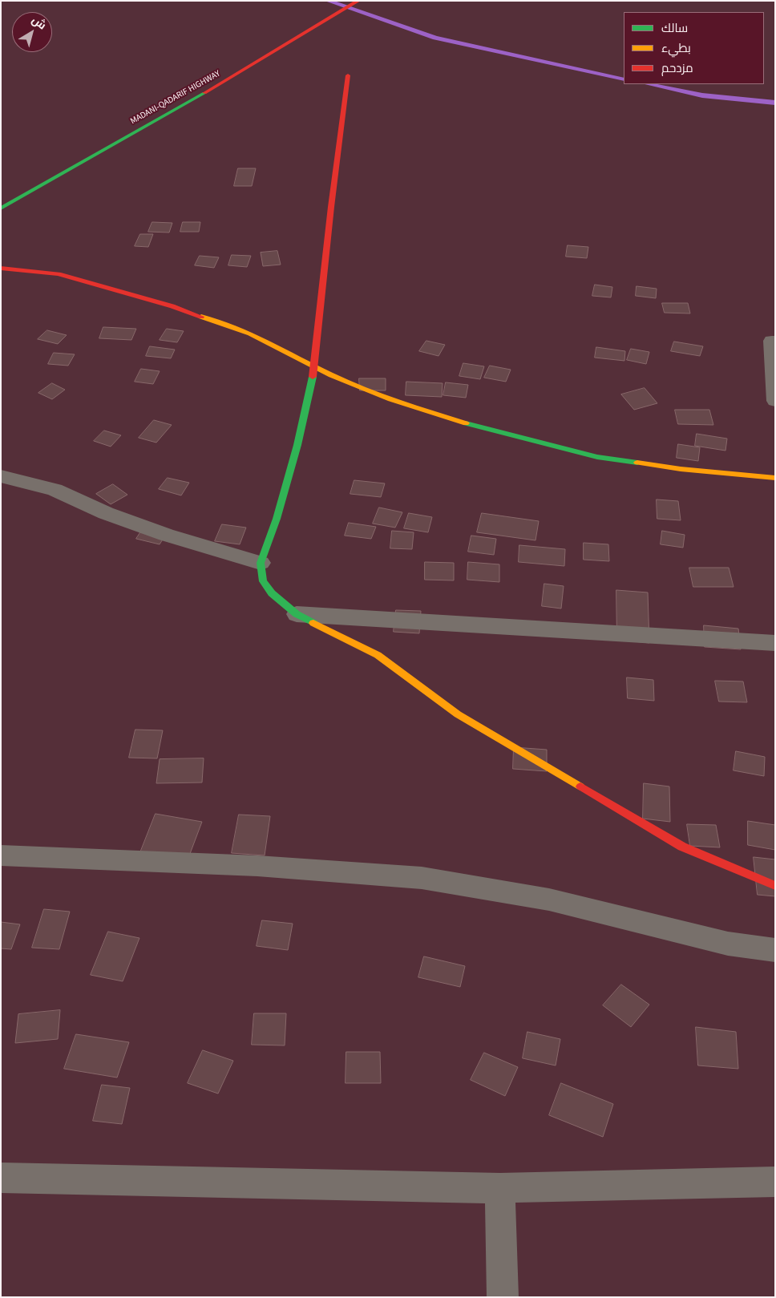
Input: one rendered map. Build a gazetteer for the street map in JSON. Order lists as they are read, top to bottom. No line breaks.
{"streets":{"main road":["MADANI-QADARIF HIGHWAY"]},"legend":["سالك","بطيء","مزدحم"],"north":"top right"}
